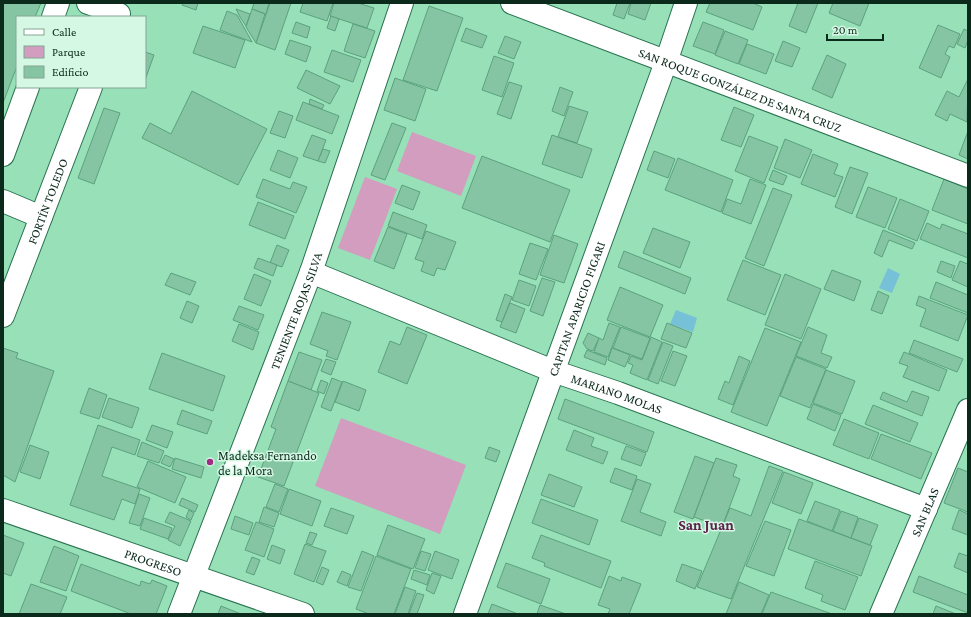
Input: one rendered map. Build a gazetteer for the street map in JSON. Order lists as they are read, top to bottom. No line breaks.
{"streets":{"street":["SAN ROQUE GONZÁLEZ DE SANTA CRUZ","FORTÍN TOLEDO","CAPITAN APARICIO FIGARI","TENIENTE ROJAS SILVA","MARIANO MOLAS","SAN BLAS","PROGRESO"]},"crossings":[["SAN ROQUE GONZÁLEZ DE SANTA CRUZ","CAPITAN APARICIO FIGARI"],["CAPITAN APARICIO FIGARI","MARIANO MOLAS"],["TENIENTE ROJAS SILVA","MARIANO MOLAS"],["TENIENTE ROJAS SILVA","PROGRESO"],["MARIANO MOLAS","SAN BLAS"]],"districts":["San Juan"],"places":["Madeksa Fernando de la Mora"],"legend":["Calle","Parque","Edificio"],"scale_bar":"20 m"}
